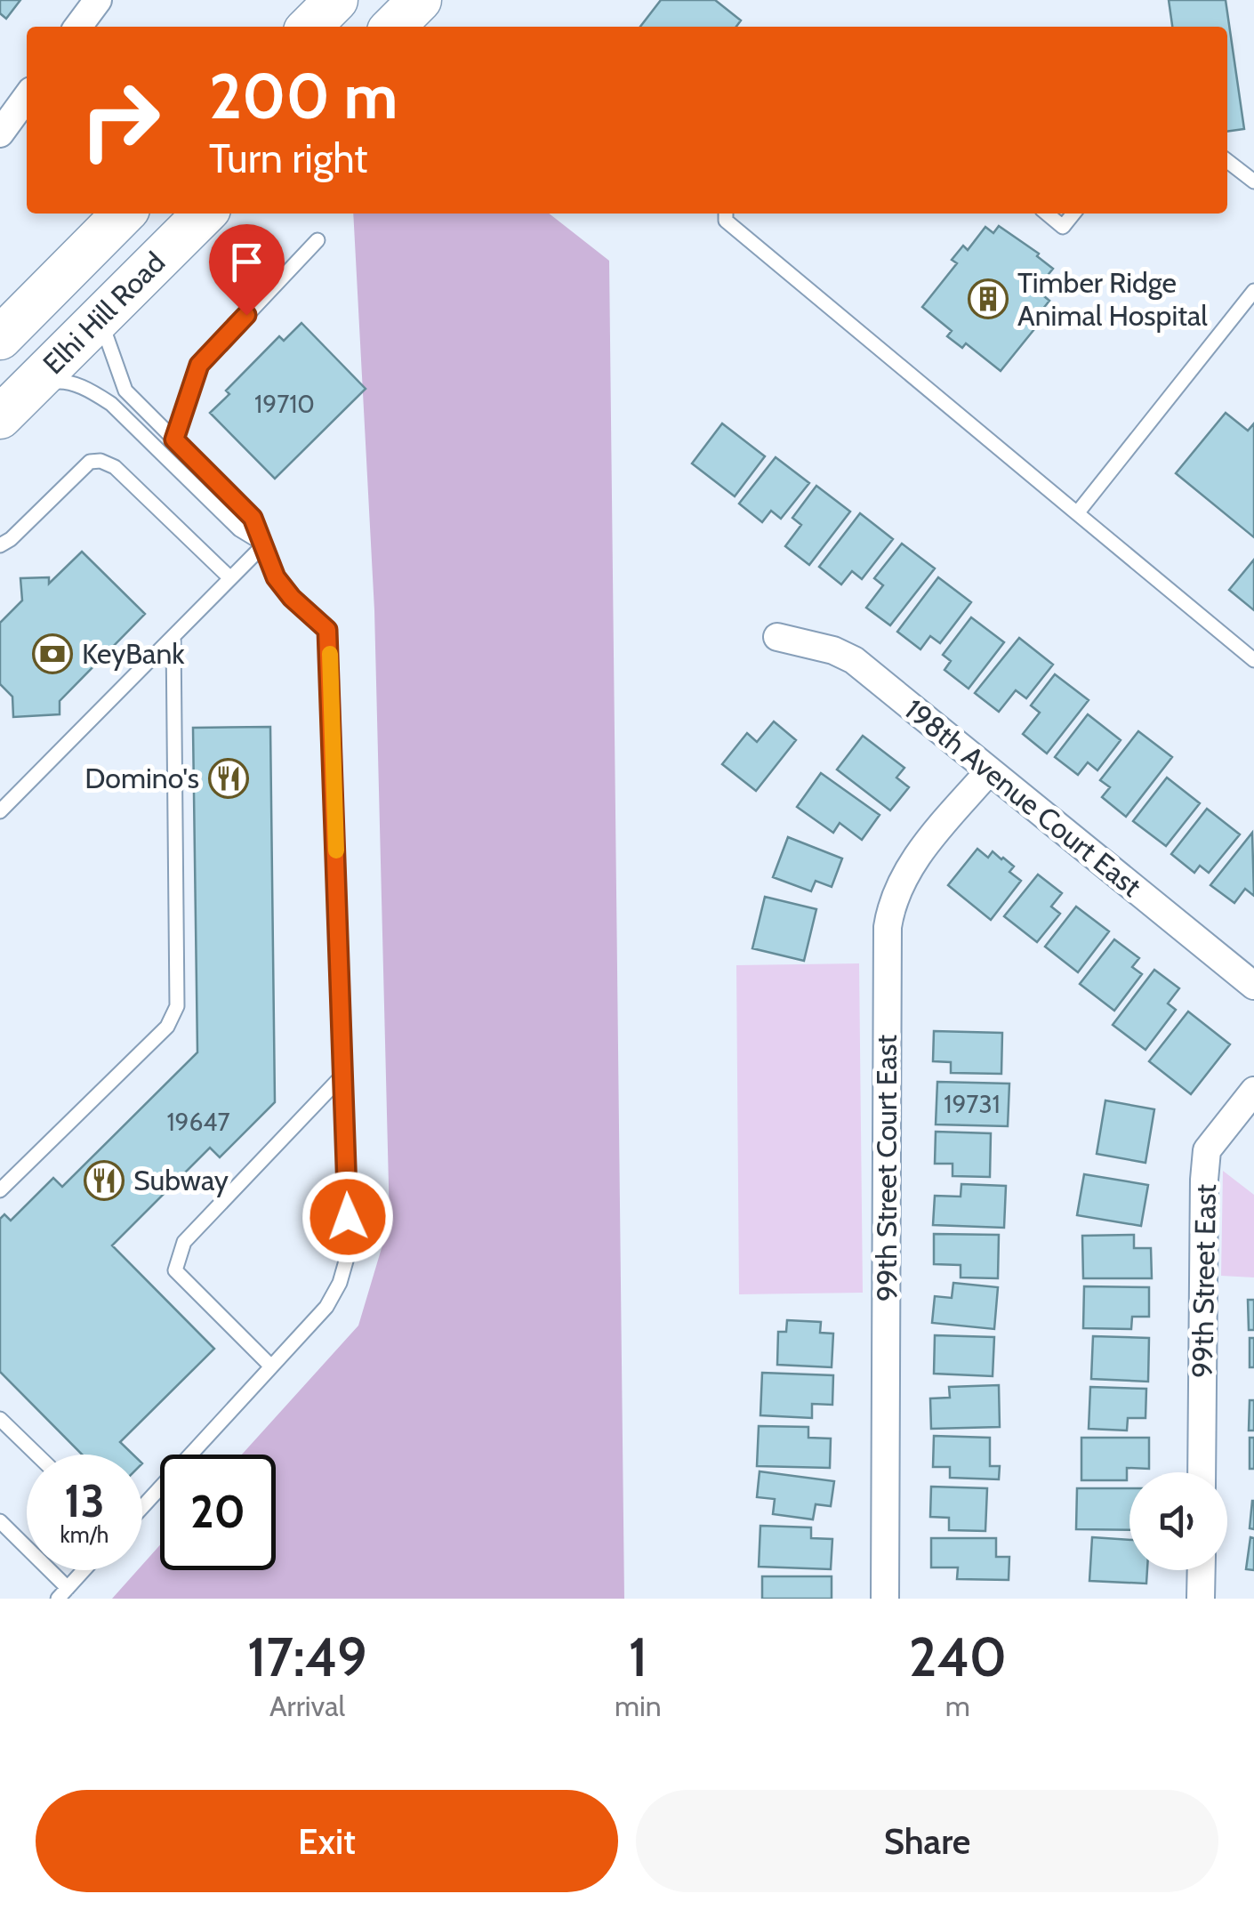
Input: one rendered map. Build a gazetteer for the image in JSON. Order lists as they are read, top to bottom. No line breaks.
{"streets":{"main road":["Elhi Hill Road"],"street":["198th Avenue Court East","99th Street Court East","99th Street East"]},"crossings":[["198th Avenue Court East","99th Street Court East"]],"places":{"building":["Timber Ridge Animal Hospital"],"bank":["KeyBank"],"restaurant":["Domino's","Subway"]},"house_numbers":["19710","19731","19647"],"page":{"turn":["200 m","Turn right"],"speed":"13 km/h","limit":"20","eta":["17:49","Arrival","1","min","240","m"],"buttons":["Exit","Share"]}}
